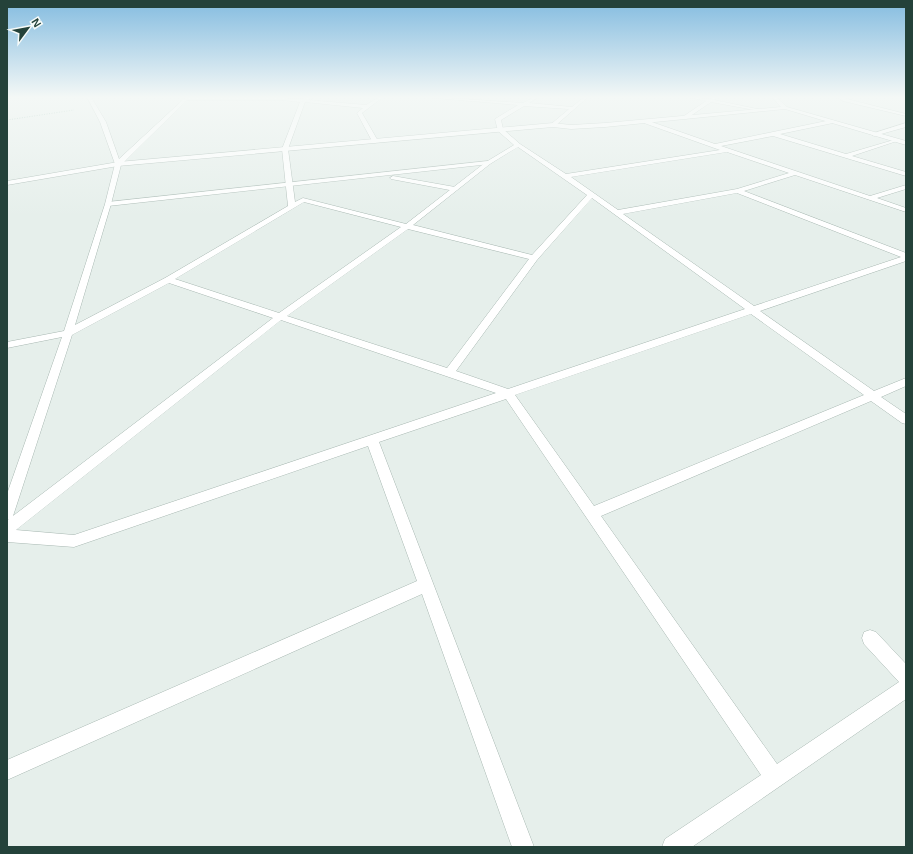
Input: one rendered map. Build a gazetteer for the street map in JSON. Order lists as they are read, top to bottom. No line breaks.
{"north":"top right"}
